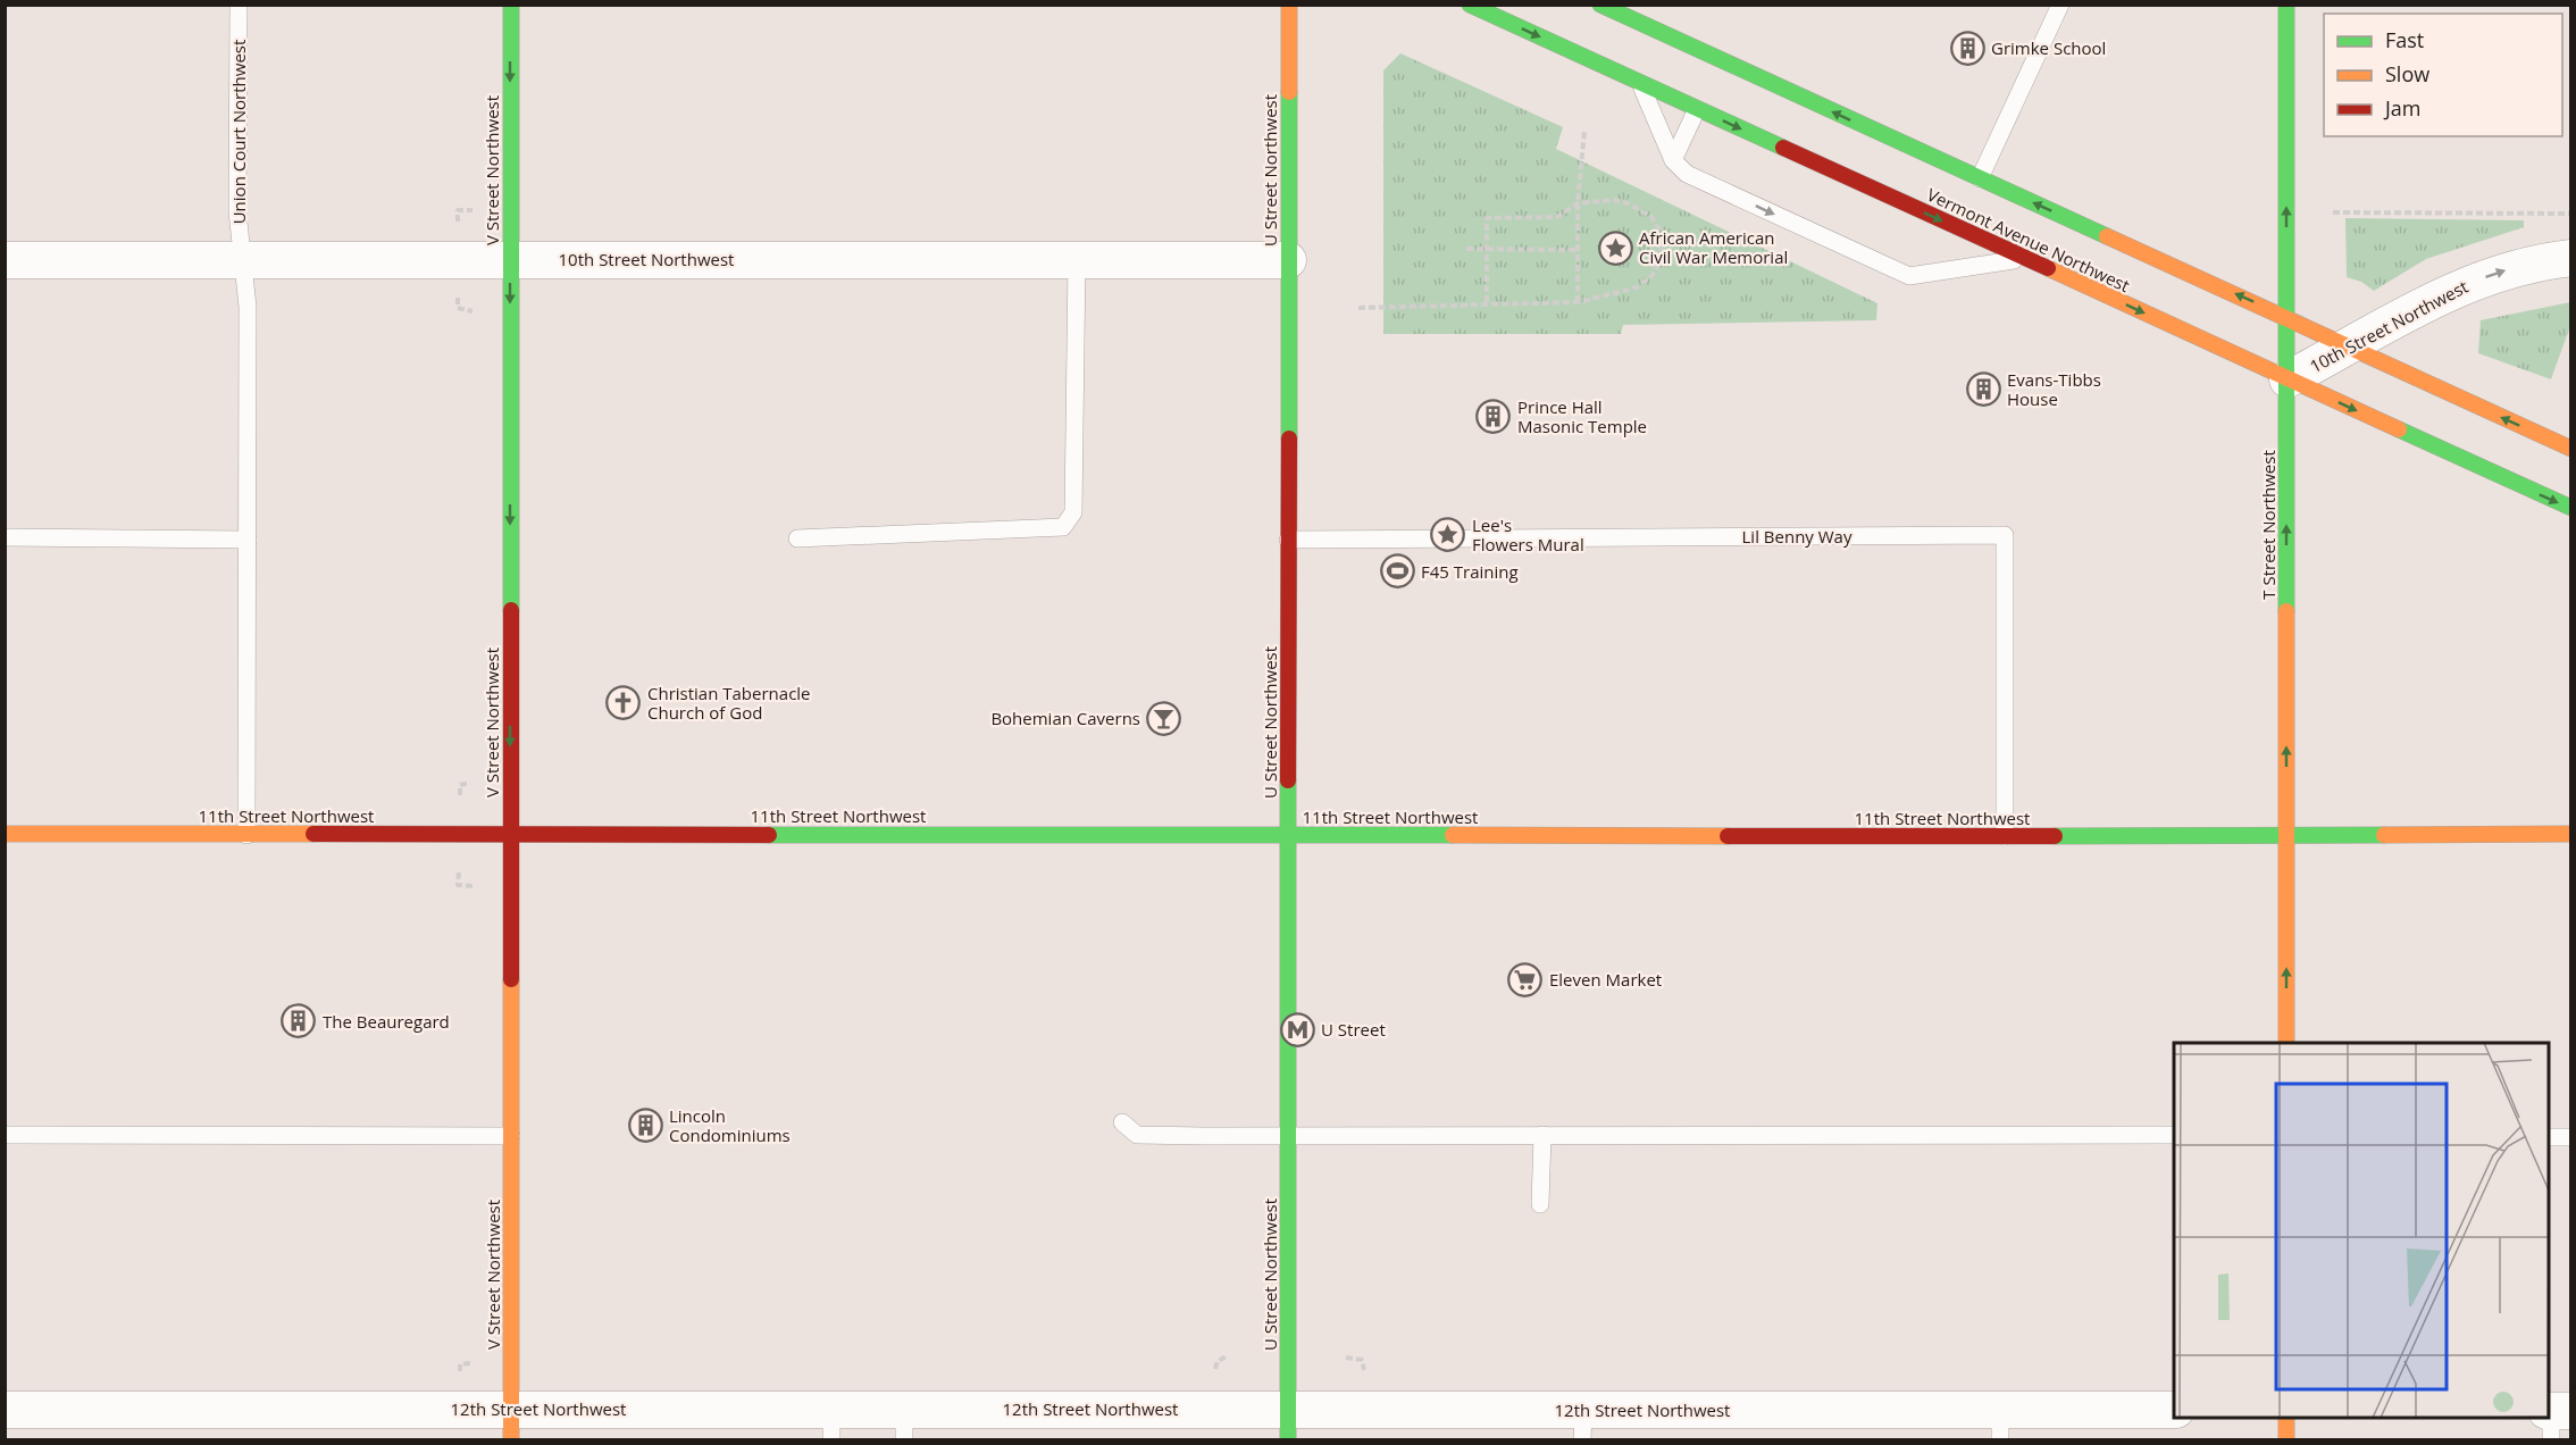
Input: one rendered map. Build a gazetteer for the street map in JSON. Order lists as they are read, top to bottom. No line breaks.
{"streets":{"street":["V Street Northwest","U Street Northwest","Vermont Avenue Northwest","10th Street Northwest","T Street Northwest","11th Street Northwest","12th Street Northwest"],"lane":["Union Court Northwest","Lil Benny Way"]},"crossings":[["Union Court Northwest","10th Street Northwest"],["Union Court Northwest","11th Street Northwest"],["V Street Northwest","10th Street Northwest"],["V Street Northwest","11th Street Northwest"],["V Street Northwest","12th Street Northwest"],["U Street Northwest","10th Street Northwest"],["U Street Northwest","Lil Benny Way"],["U Street Northwest","11th Street Northwest"],["U Street Northwest","12th Street Northwest"],["Vermont Avenue Northwest","10th Street Northwest"],["Vermont Avenue Northwest","T Street Northwest"],["10th Street Northwest","T Street Northwest"],["T Street Northwest","11th Street Northwest"],["Lil Benny Way","11th Street Northwest"]],"one_way":["V Street Northwest","T Street Northwest"],"places":{"building":["Grimke School","Evans-Tibbs House","Prince Hall Masonic Temple","The Beauregard","Lincoln Condominiums"],"place":["African American Civil War Memorial","Lee's Flowers Mural"],"sports":["F45 Training"],"church":["Christian Tabernacle Church of God"],"bar":["Bohemian Caverns"],"supermarket":["Eleven Market"],"metro station":["U Street"]},"legend":["Fast","Slow","Jam"]}
